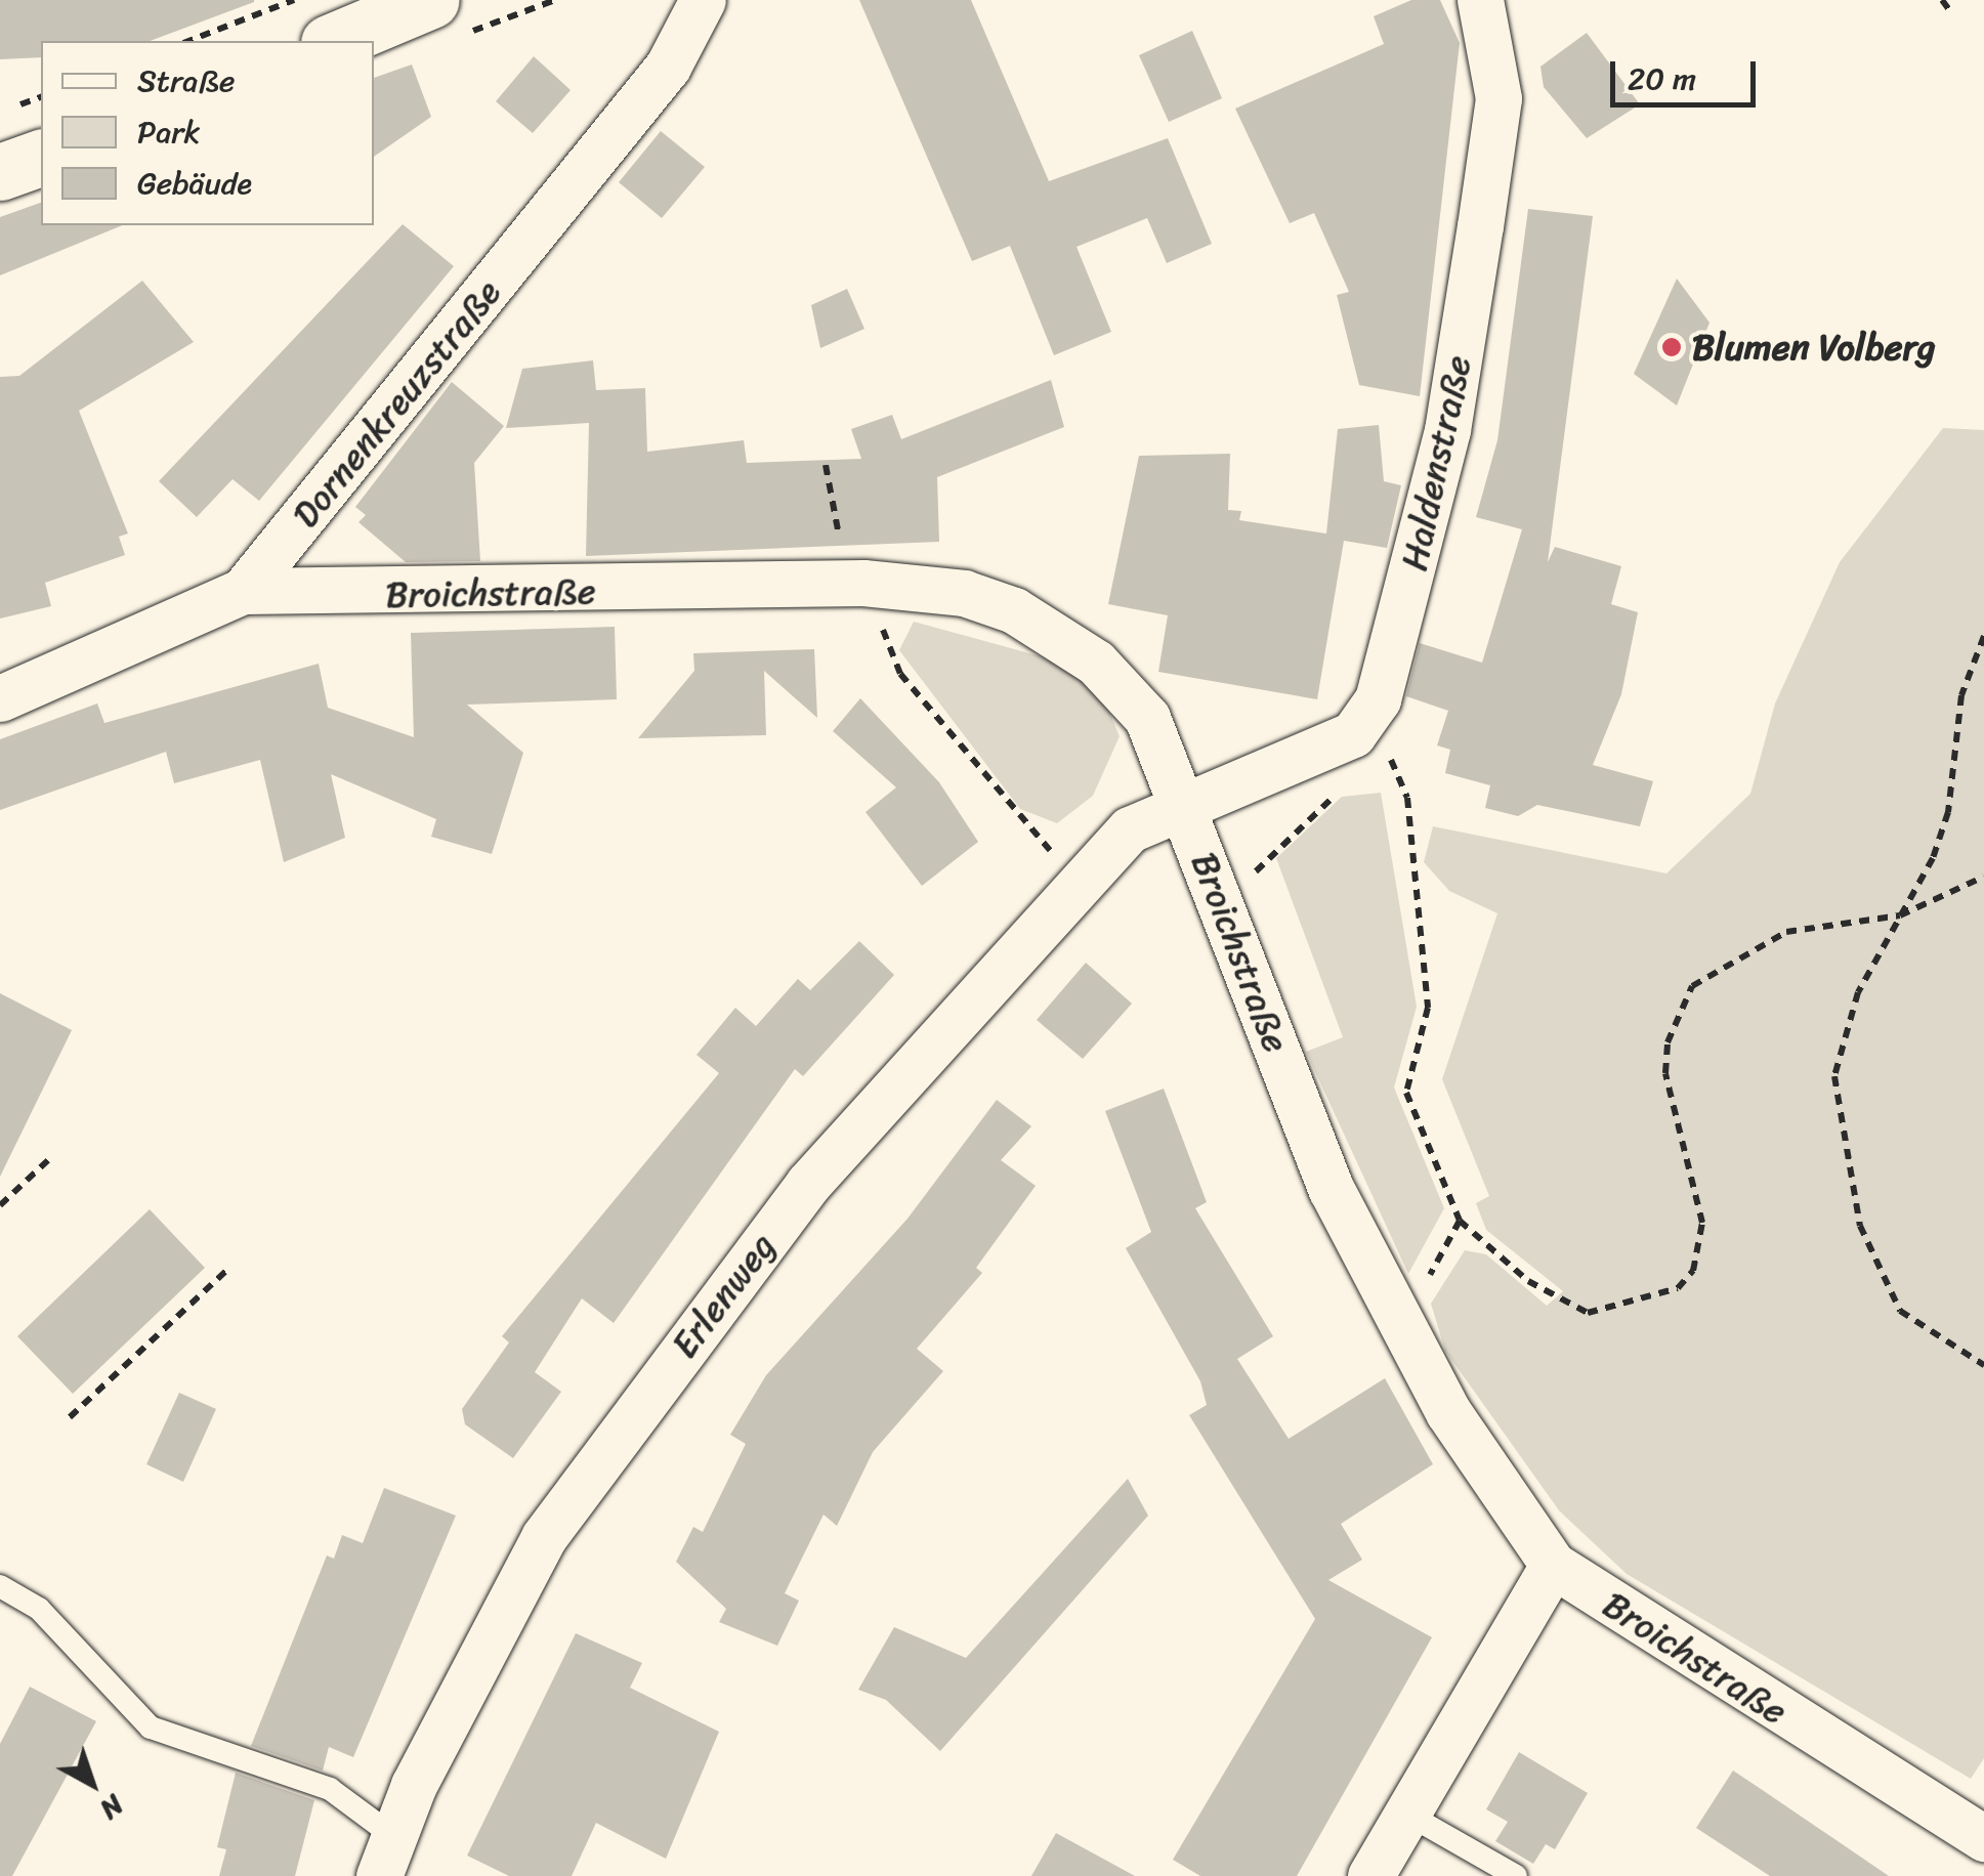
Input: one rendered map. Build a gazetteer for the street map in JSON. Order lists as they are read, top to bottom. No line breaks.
{"streets":{"street":["Dornenkreuzstraße","Haldenstraße","Broichstraße","Erlenweg"]},"crossings":[["Dornenkreuzstraße","Broichstraße"],["Broichstraße","Erlenweg"]],"places":["Blumen Volberg"],"legend":["Straße","Park","Gebäude"],"scale_bar":"20 m","north":"bottom right"}
